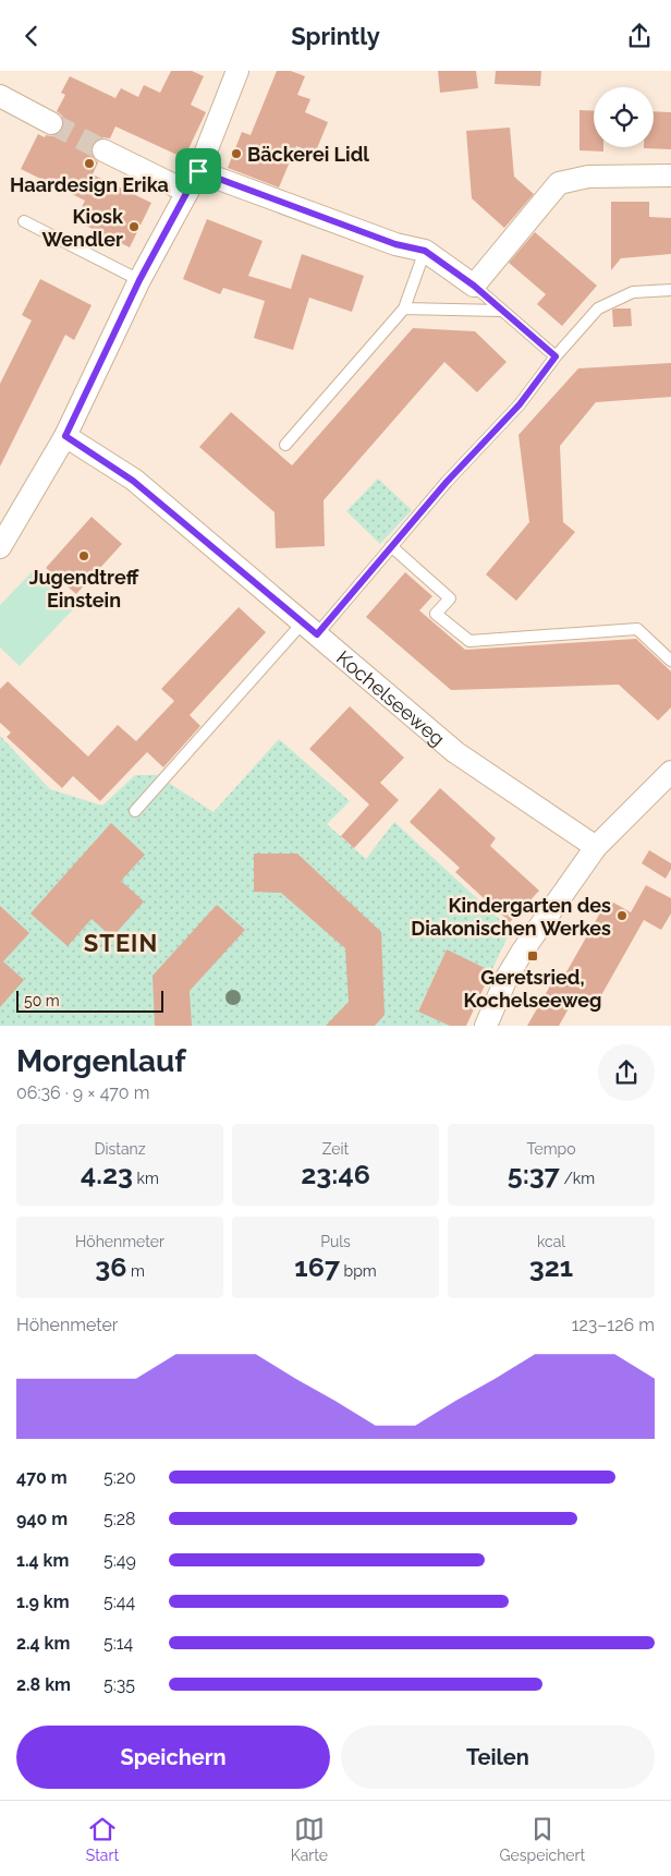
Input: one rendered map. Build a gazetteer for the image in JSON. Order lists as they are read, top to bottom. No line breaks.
{"streets":{"street":["Kochelseeweg"]},"districts":["STEIN"],"places":{"other":["Bäckerei Lidl","Haardesign Erika","Kiosk Wendler","Jugendtreff Einstein","Kindergarten des Diakonischen Werkes"],"transit":["Geretsried, Kochelseeweg"]},"scale_bar":"50 m","page":{"header":"Sprintly","scale":"50 m","heading":["Morgenlauf","06:36 · 9 × 470 m"],"stats":[["Distanz","4.23 km"],["Zeit","23:46"],["Tempo","5:37 /km"],["Höhenmeter","36 m"],["Puls","167 bpm"],["kcal","321"]],"chart":["Höhenmeter","123–126 m"],"list":[{"name":"470 m","note":"5:20"},{"name":"940 m","note":"5:28"},{"name":"1.4 km","note":"5:49"},{"name":"1.9 km","note":"5:44"},{"name":"2.4 km","note":"5:14"},{"name":"2.8 km","note":"5:35"}],"buttons":["Speichern","Teilen"],"tabs":["Start","Karte","Gespeichert"]}}
